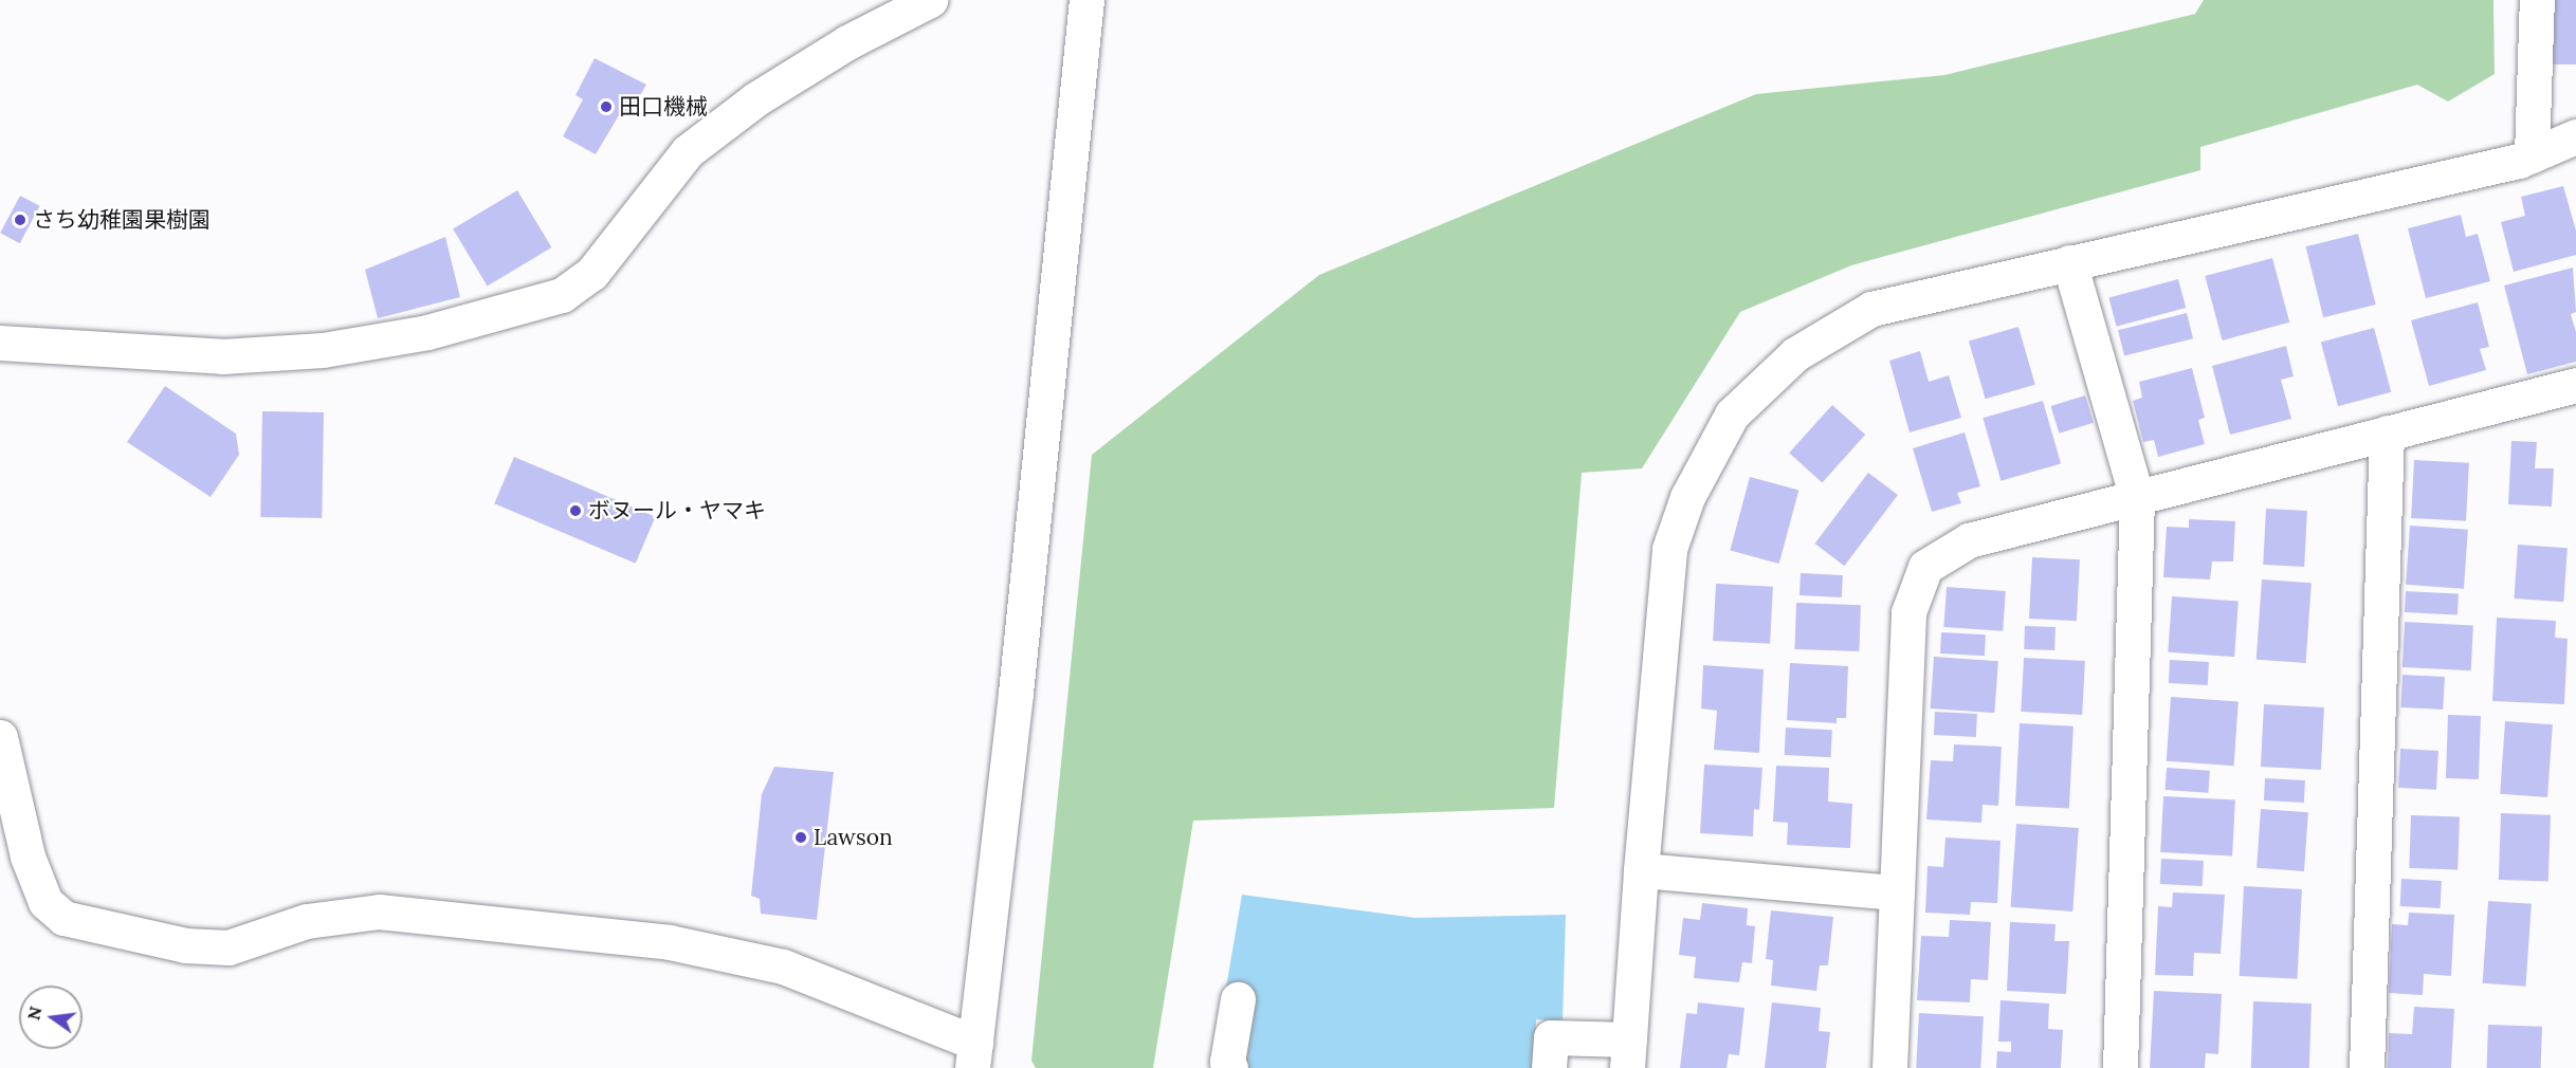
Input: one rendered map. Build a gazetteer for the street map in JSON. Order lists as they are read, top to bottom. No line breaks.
{"places":["田口機械","さち幼稚園果樹園","ボヌール・ヤマキ","Lawson"],"north":"left"}
